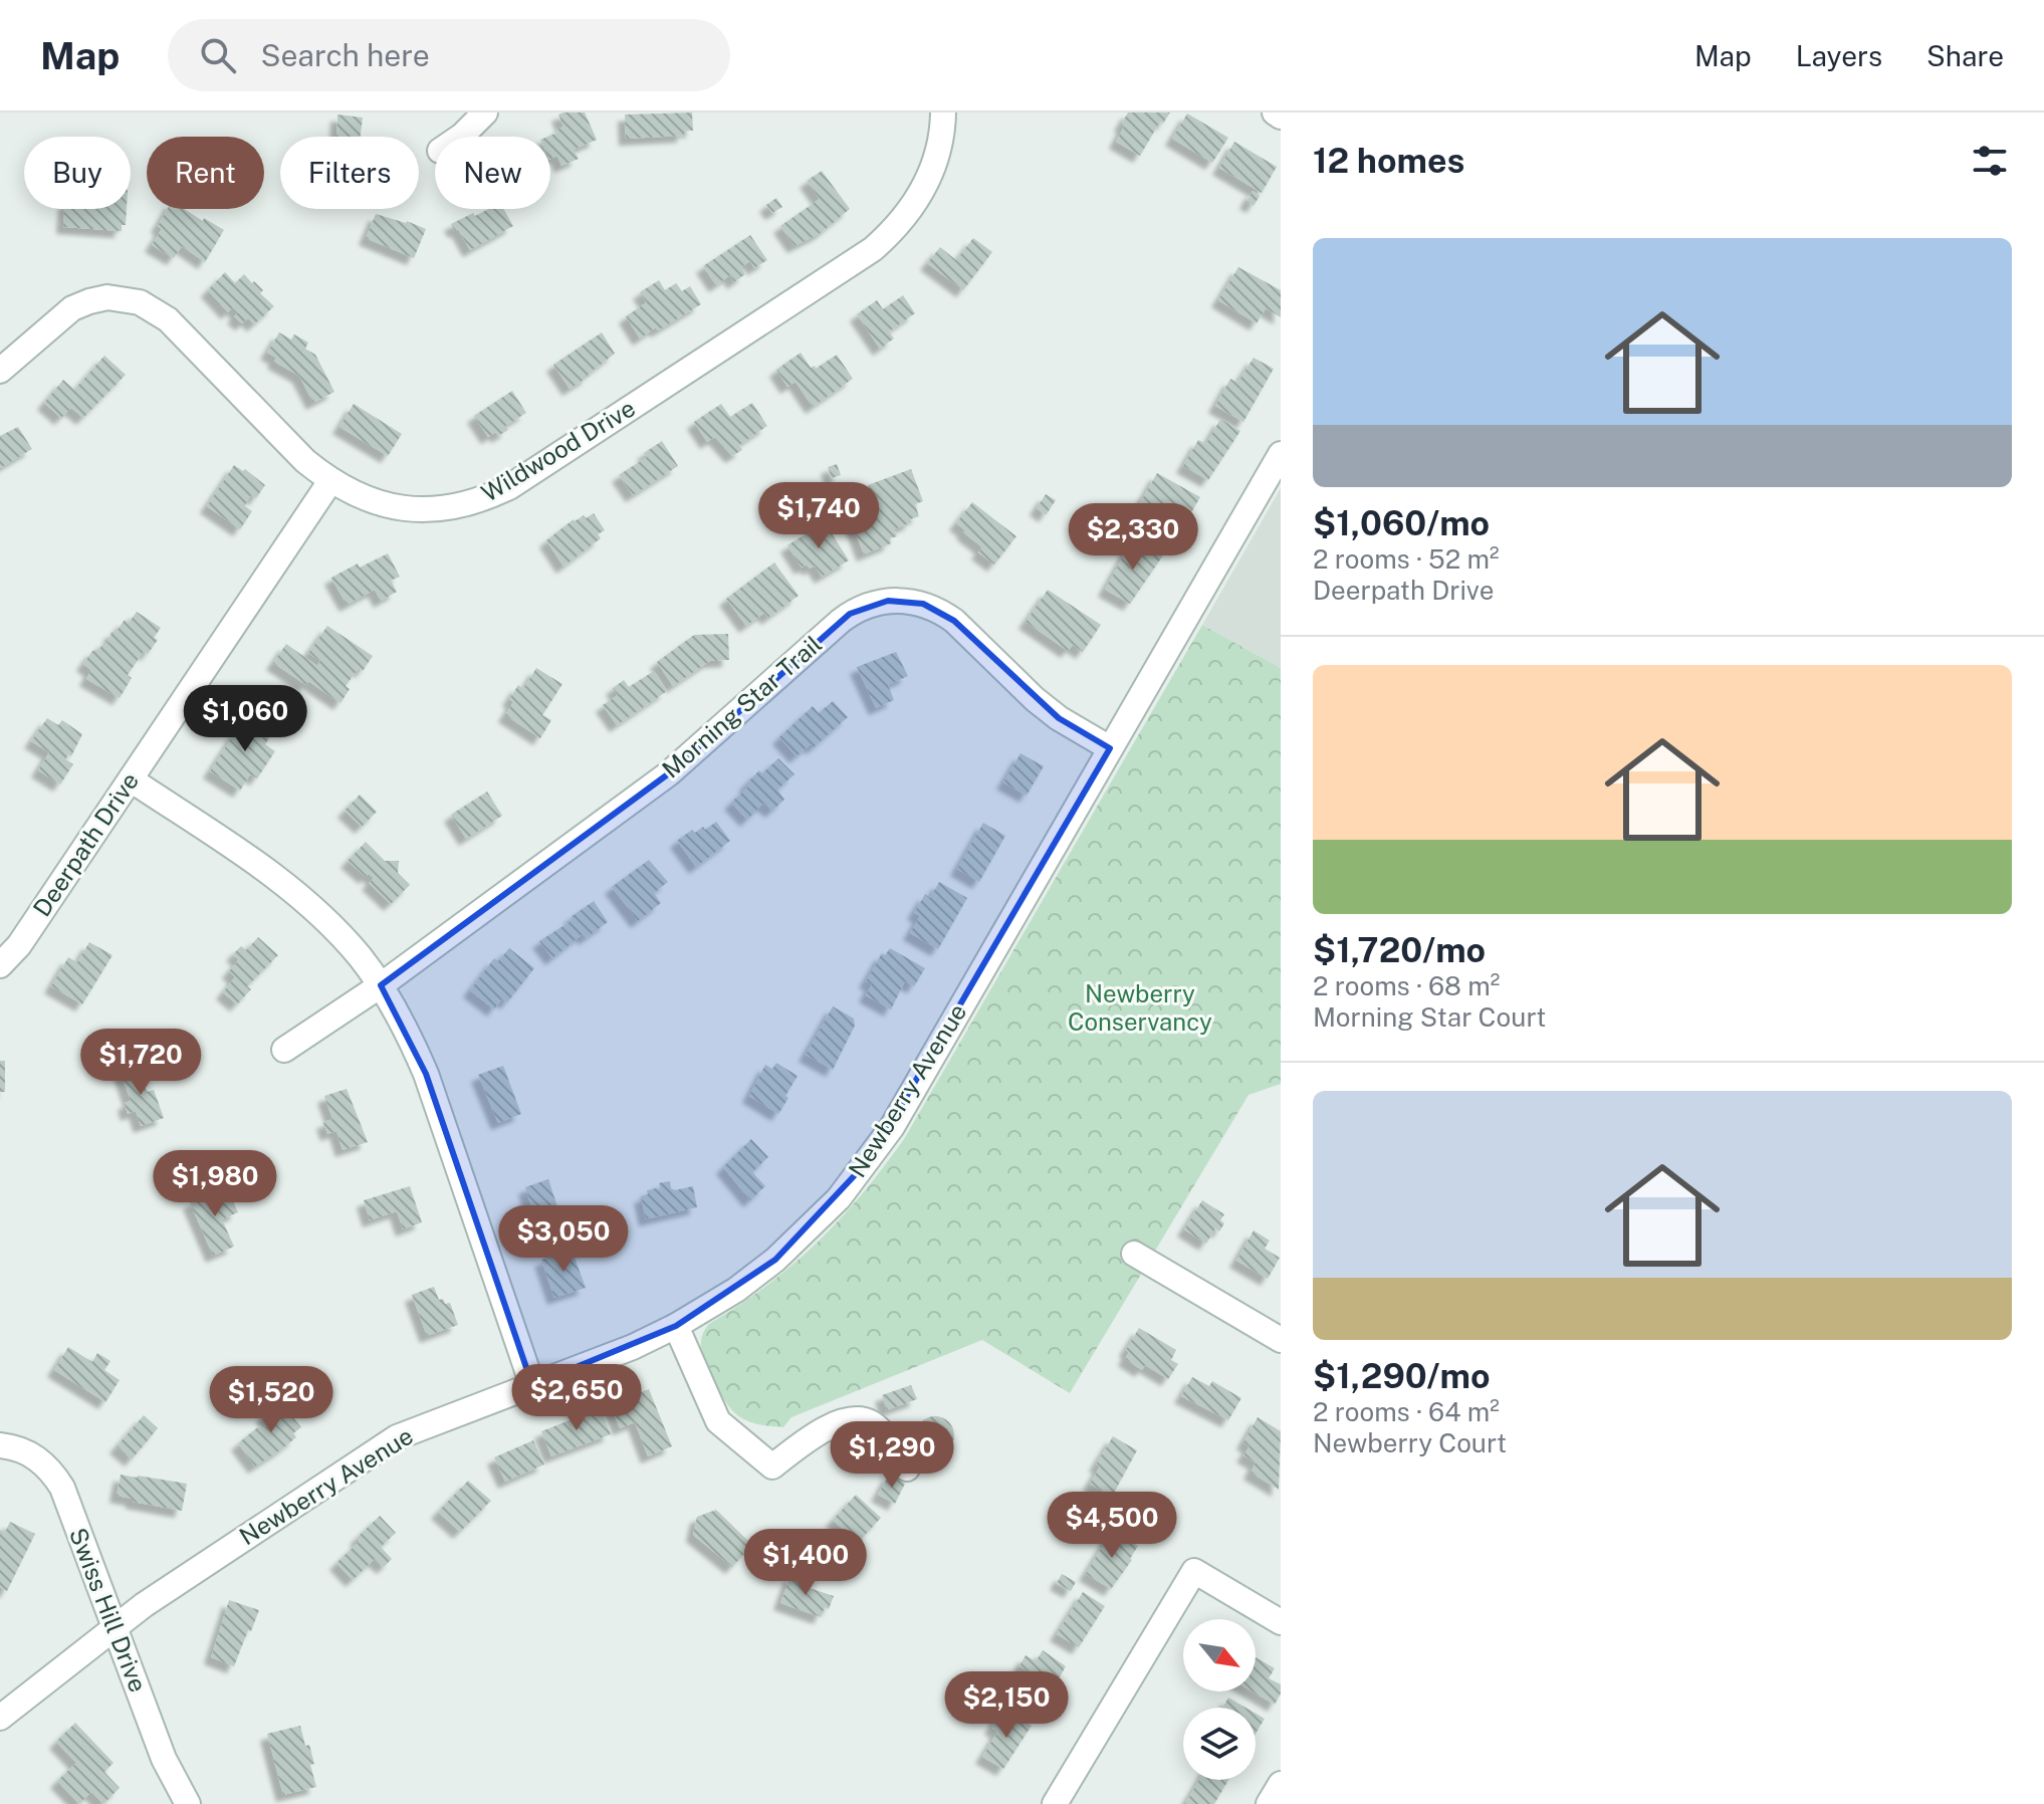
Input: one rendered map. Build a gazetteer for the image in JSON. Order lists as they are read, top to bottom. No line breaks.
{"streets":{"street":["Wildwood Drive","Morning Star Trail","Deerpath Drive","Newberry Avenue","Swiss Hill Drive"]},"crossings":[["Wildwood Drive","Deerpath Drive"],["Morning Star Trail","Newberry Avenue"],["Newberry Avenue","Swiss Hill Drive"]],"parks":["Newberry Conservancy"],"north":"bottom right","page":{"header":"Map","search":"Search here","nav":["Map","Layers","Share"],"heading":"12 homes","chip":["Buy","Rent","Filters","New"],"list":[{"name":"$1,060/mo","note":"2 rooms · 52 m² · Deerpath Drive"},{"name":"$1,720/mo","note":"2 rooms · 68 m² · Morning Star Court"},{"name":"$1,290/mo","note":"2 rooms · 64 m² · Newberry Court"}],"price":["$1,740","$2,330","$1,060","$1,720","$1,980","$3,050","$2,650","$1,520","$1,290","$4,500","$1,400","$2,150"]}}
